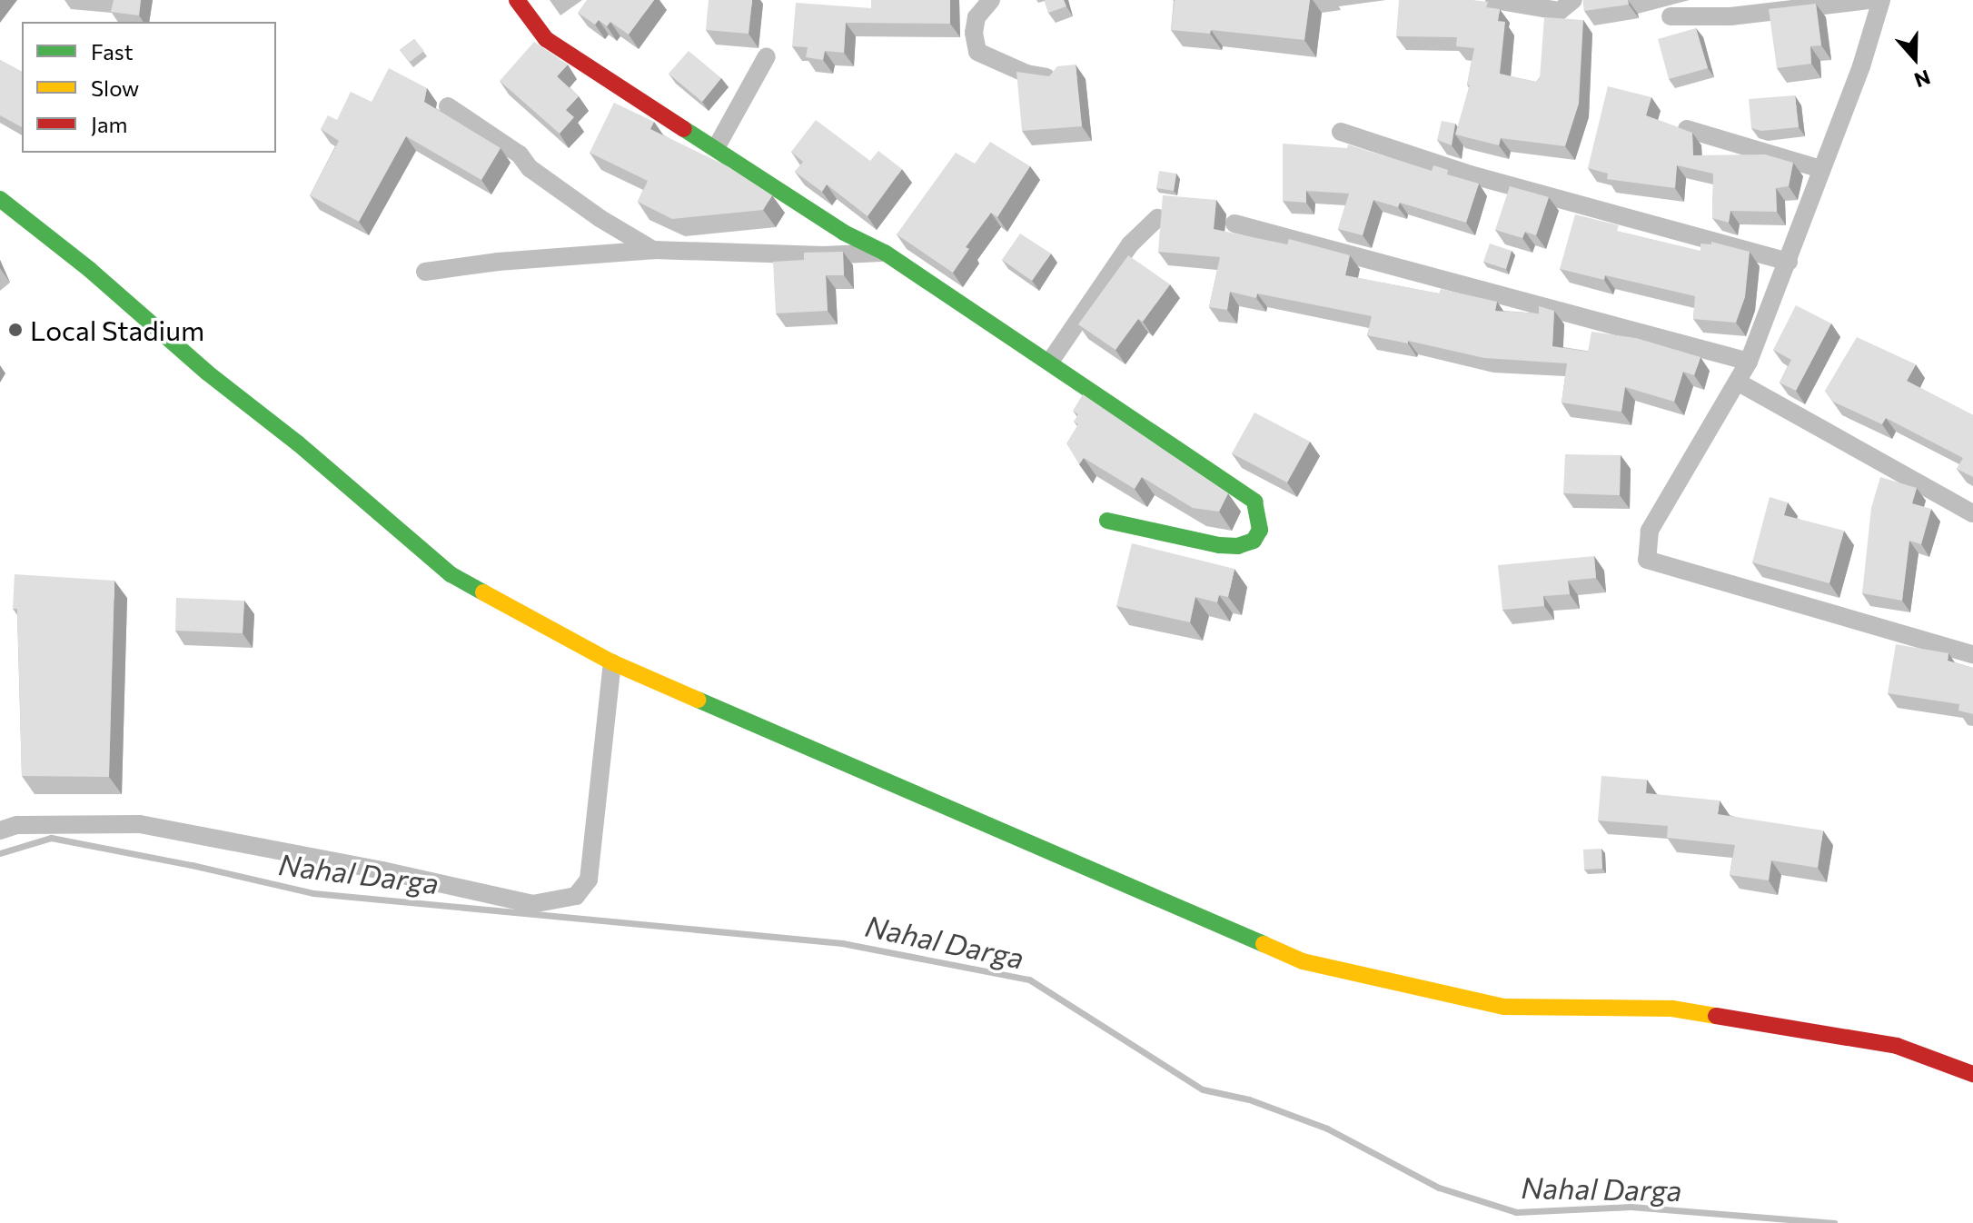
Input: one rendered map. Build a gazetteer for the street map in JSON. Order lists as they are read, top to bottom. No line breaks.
{"water":["Nahal Darga"],"places":["Local Stadium"],"legend":["Fast","Slow","Jam"],"north":"bottom"}
